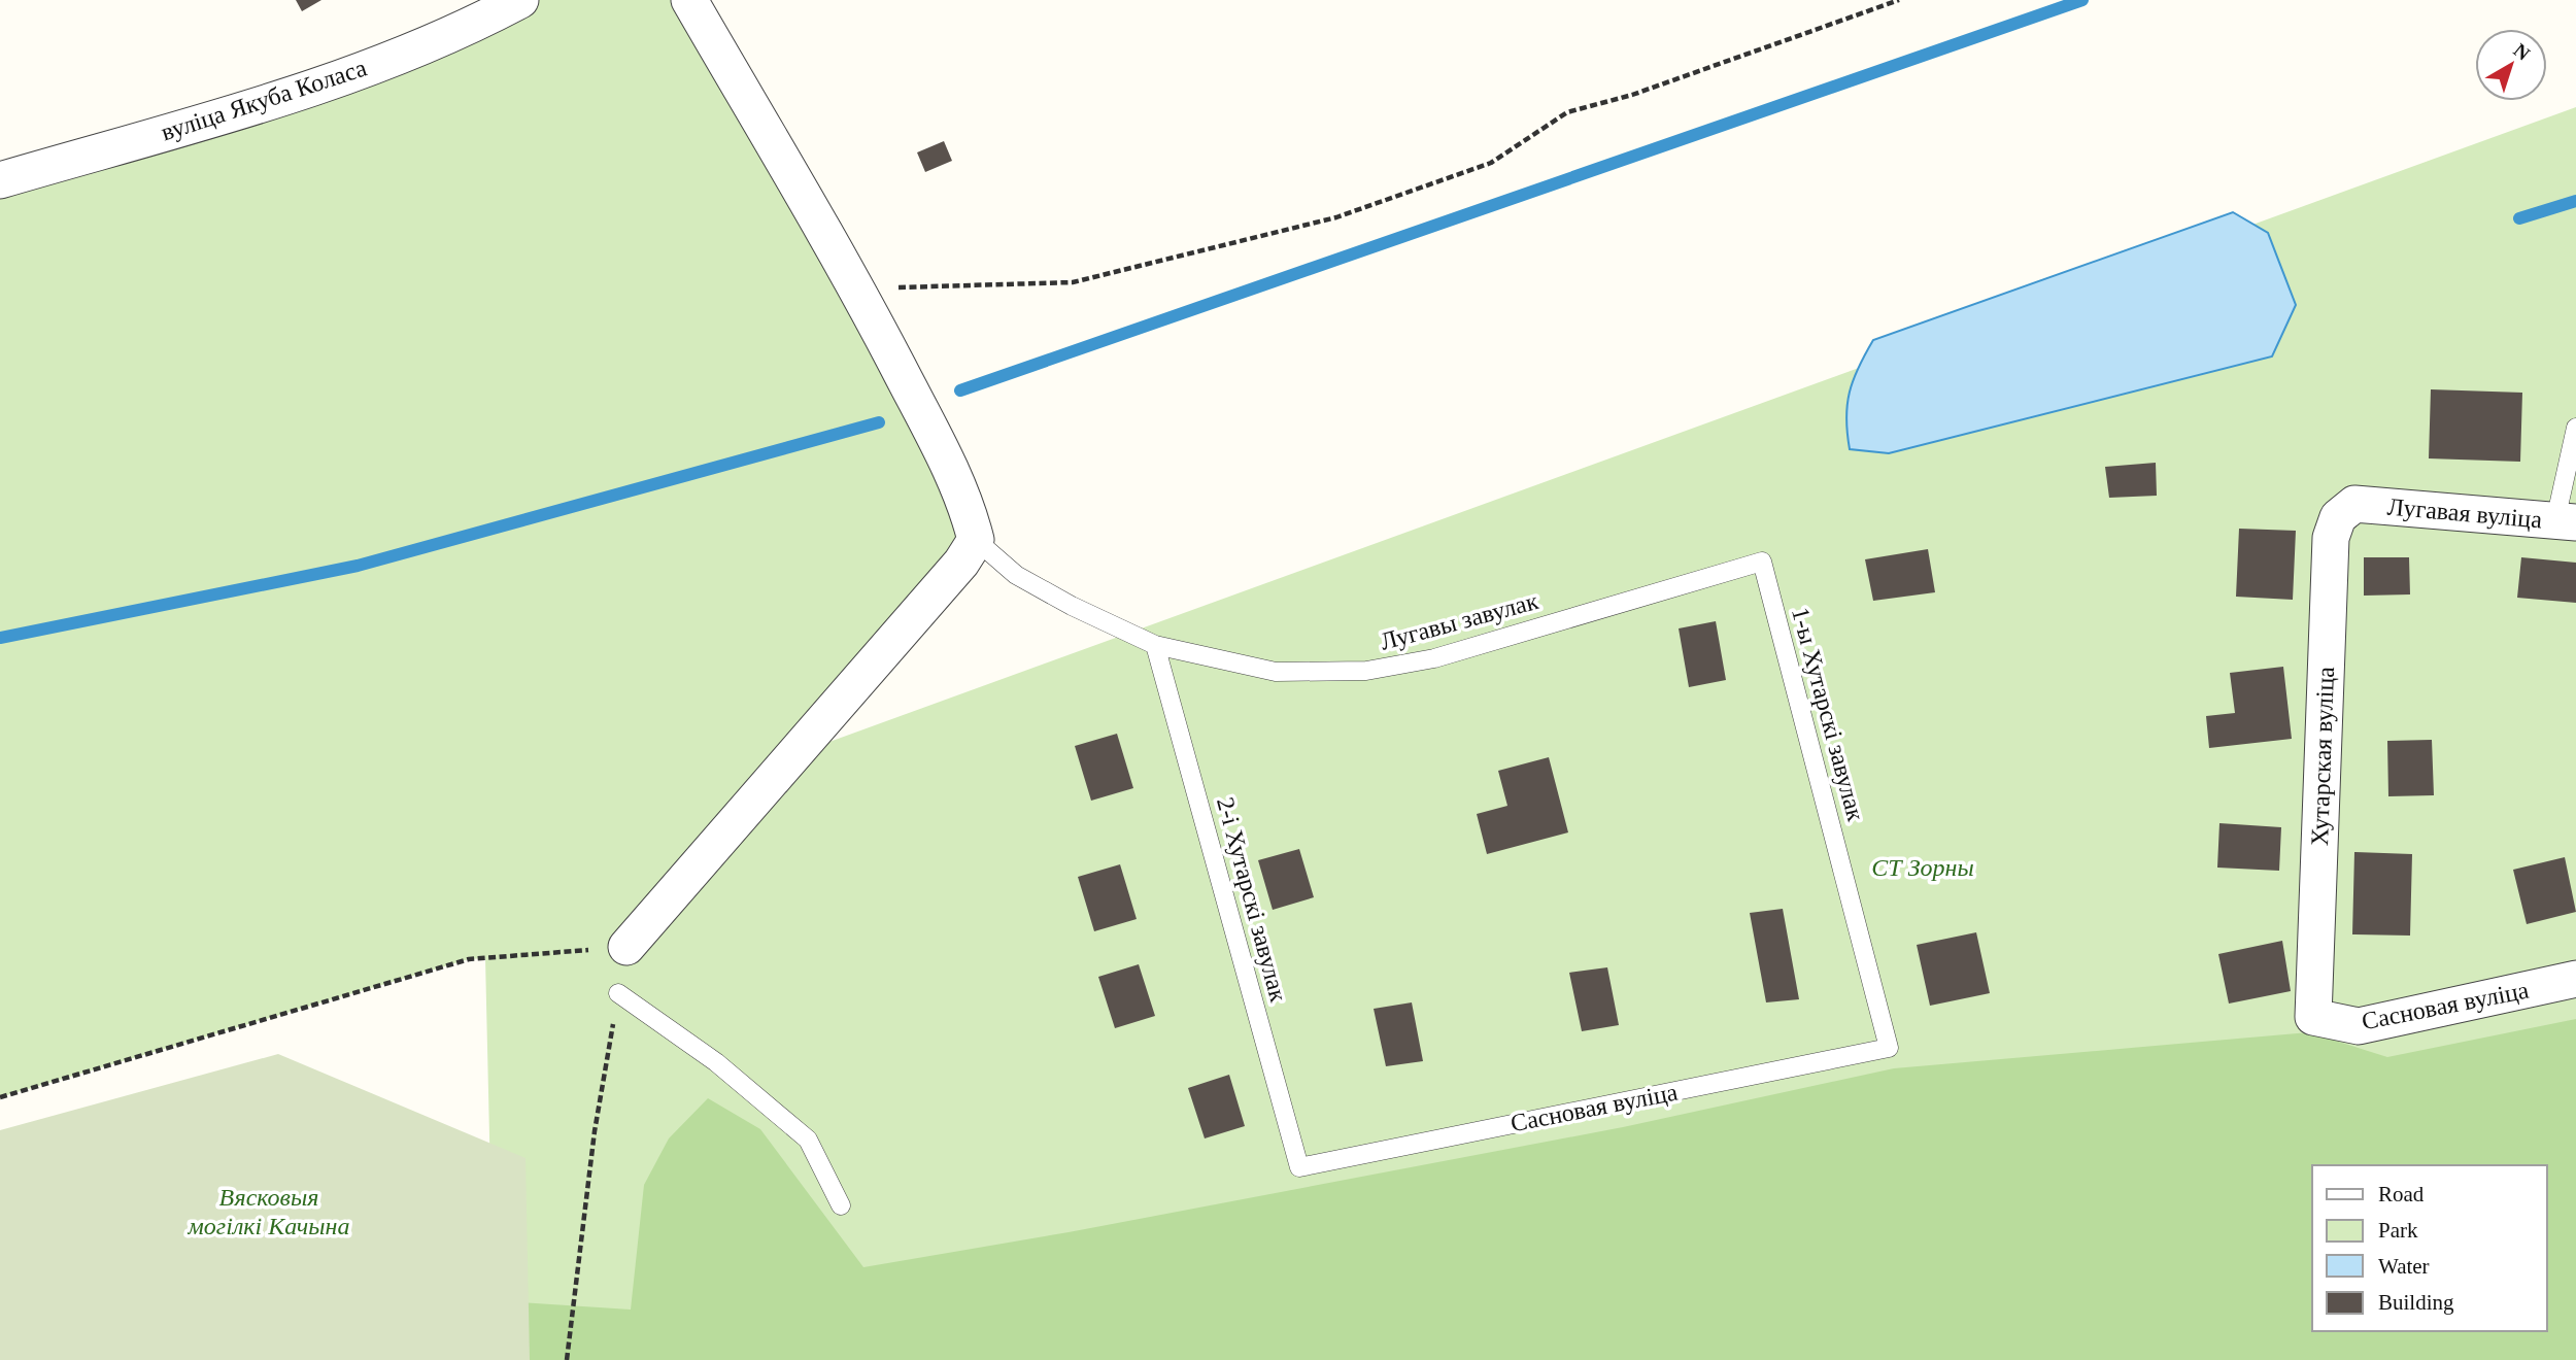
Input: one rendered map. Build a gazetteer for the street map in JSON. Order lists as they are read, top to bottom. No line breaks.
{"streets":{"street":["вуліца Якуба Коласа","Лугавая вуліца","Хутарская вуліца","Сасновая вуліца"],"lane":["Лугавы завулак","1-ы Хутарскі завулак","2-і Хутарскі завулак"]},"crossings":[["Лугавая вуліца","Хутарская вуліца"],["Лугавы завулак","1-ы Хутарскі завулак"],["Лугавы завулак","2-і Хутарскі завулак"],["1-ы Хутарскі завулак","Сасновая вуліца"],["Хутарская вуліца","Сасновая вуліца"],["2-і Хутарскі завулак","Сасновая вуліца"]],"parks":["СТ Зорны","Вясковыя могілкі Качына"],"legend":["Road","Park","Water","Building"],"north":"top right"}
